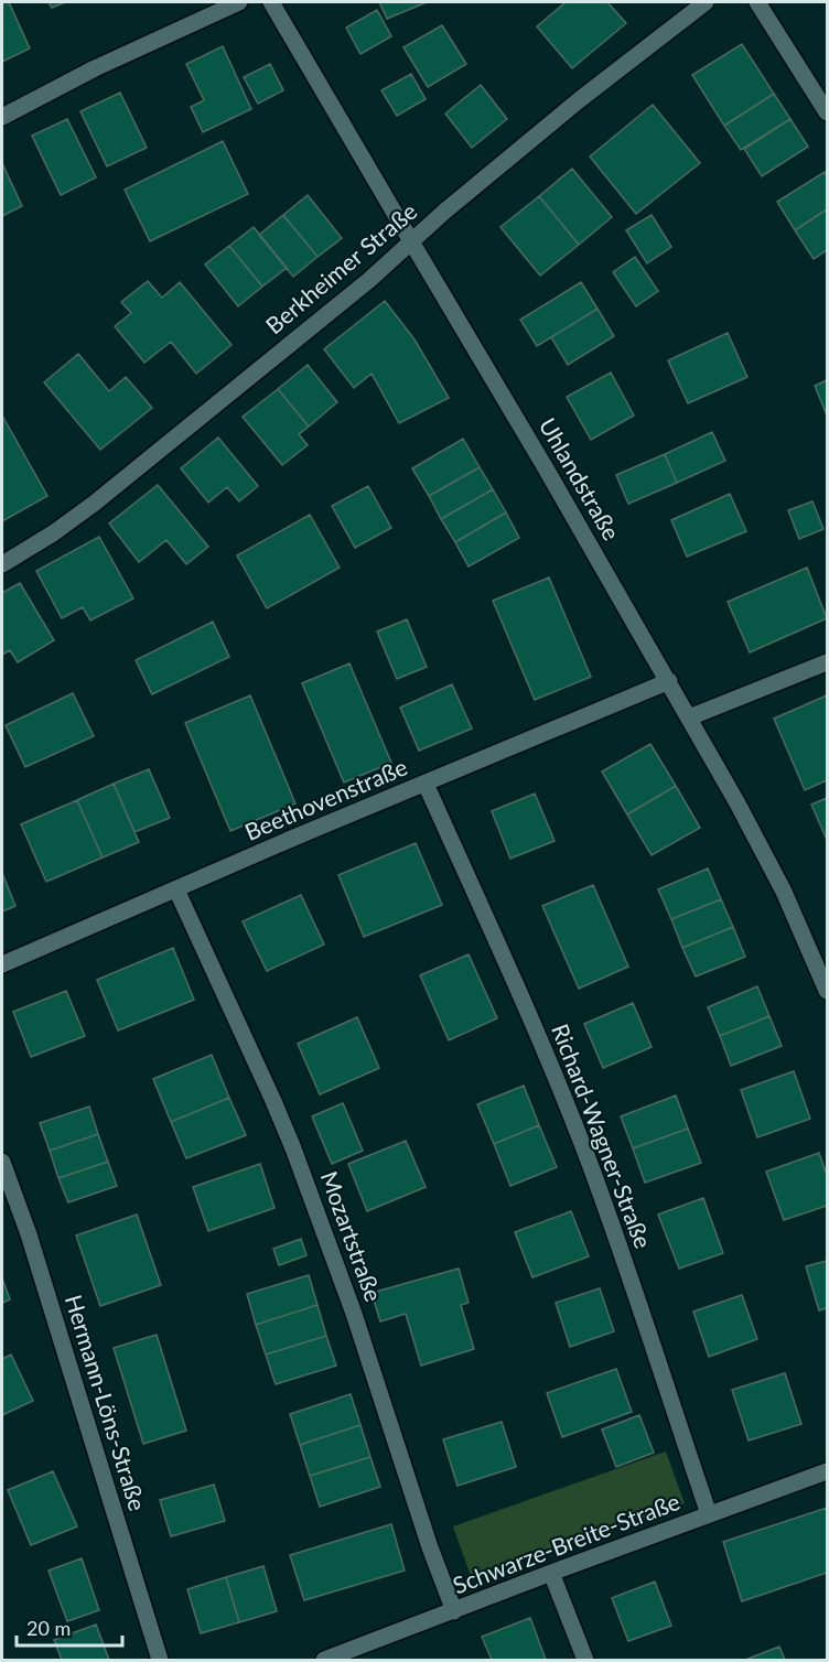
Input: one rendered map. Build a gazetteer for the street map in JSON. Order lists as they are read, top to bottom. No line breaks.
{"streets":{"street":["Berkheimer Straße","Uhlandstraße","Beethovenstraße","Richard-Wagner-Straße","Mozartstraße","Hermann-Löns-Straße","Schwarze-Breite-Straße"]},"crossings":[["Berkheimer Straße","Uhlandstraße"],["Uhlandstraße","Beethovenstraße"],["Beethovenstraße","Richard-Wagner-Straße"],["Beethovenstraße","Mozartstraße"],["Richard-Wagner-Straße","Schwarze-Breite-Straße"],["Mozartstraße","Schwarze-Breite-Straße"]],"scale_bar":"20 m"}
